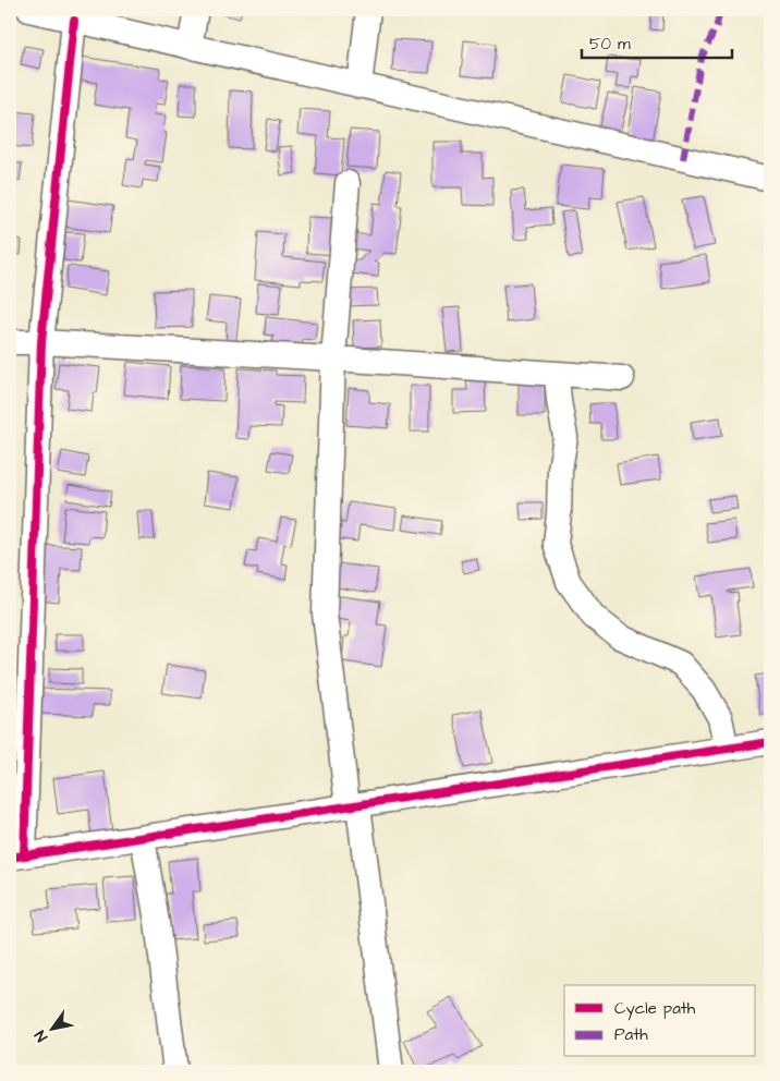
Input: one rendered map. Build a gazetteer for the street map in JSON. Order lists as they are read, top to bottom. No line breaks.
{"legend":["Cycle path","Path"],"scale_bar":"50 m","north":"bottom left"}
